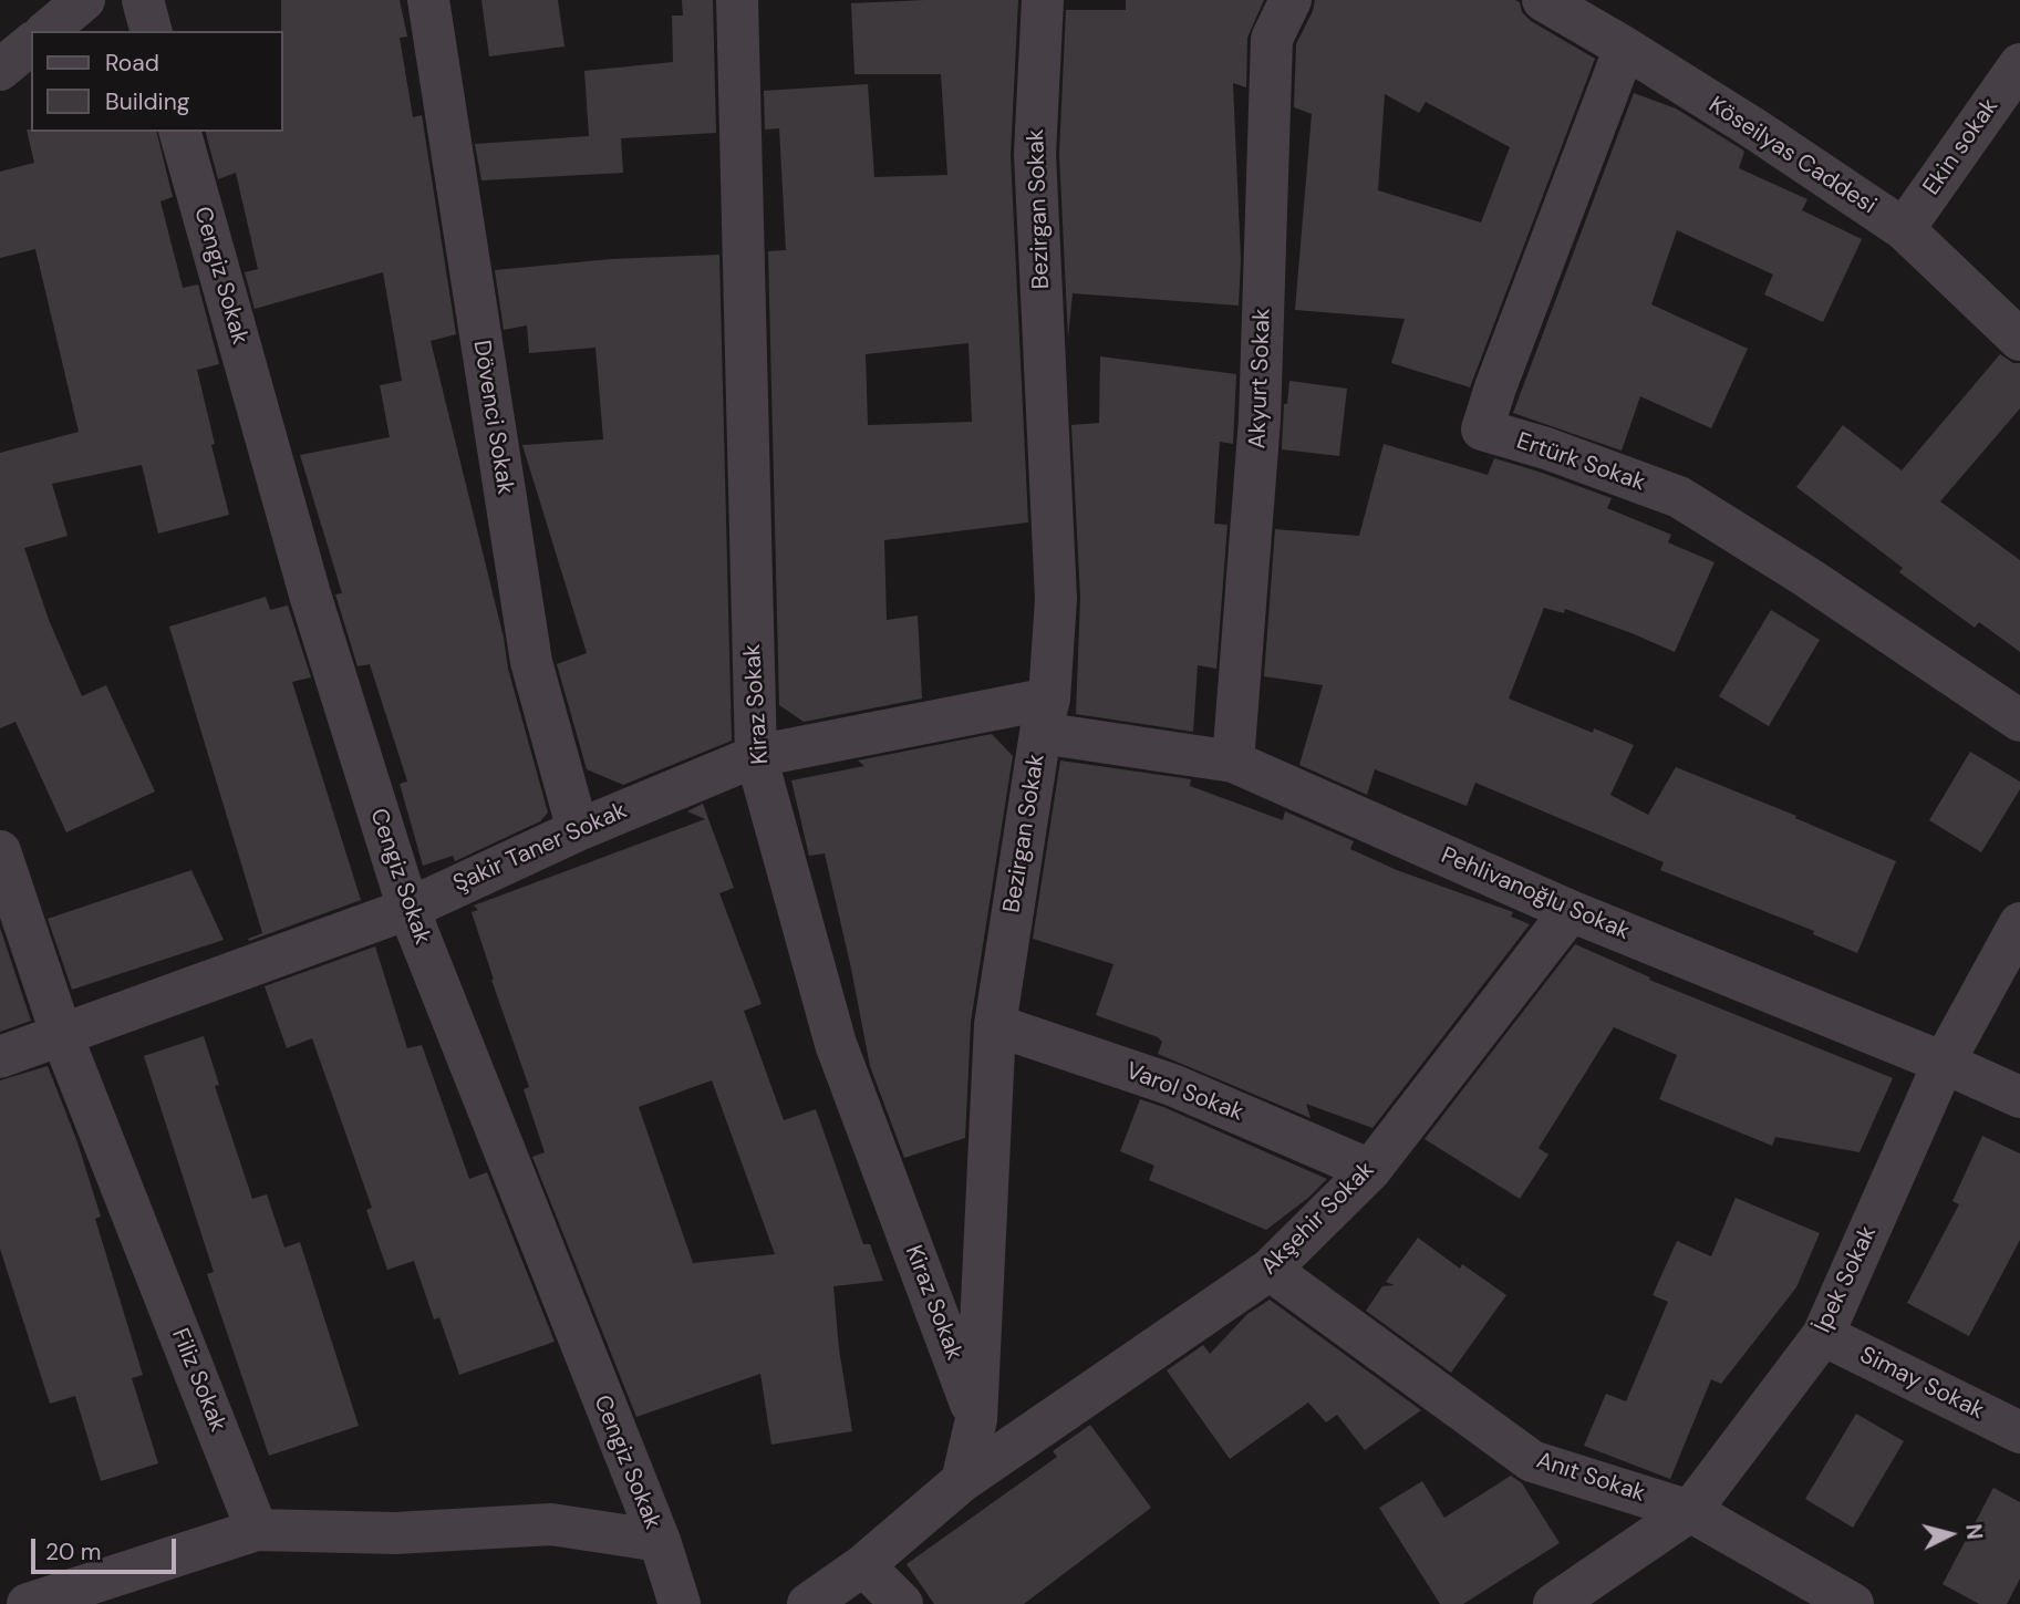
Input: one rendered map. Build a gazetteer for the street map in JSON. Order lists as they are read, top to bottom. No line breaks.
{"streets":{"street":["Ekin sokak","Köseilyas Caddesi","Bezirgan Sokak","Cengiz Sokak","Akyurt Sokak","Dövenci Sokak","Ertürk Sokak","Kiraz Sokak","Şakir Taner Sokak","Pehlivanoğlu Sokak","Varol Sokak","Akşehir Sokak","İpek Sokak","Filiz Sokak","Simay Sokak","Anıt Sokak"]},"crossings":[["Ekin sokak","Köseilyas Caddesi"],["Köseilyas Caddesi","Ertürk Sokak"],["Bezirgan Sokak","Kiraz Sokak"],["Bezirgan Sokak","Şakir Taner Sokak"],["Bezirgan Sokak","Pehlivanoğlu Sokak"],["Bezirgan Sokak","Varol Sokak"],["Bezirgan Sokak","Akşehir Sokak"],["Cengiz Sokak","Şakir Taner Sokak"],["Akyurt Sokak","Pehlivanoğlu Sokak"],["Dövenci Sokak","Şakir Taner Sokak"],["Kiraz Sokak","Şakir Taner Sokak"],["Şakir Taner Sokak","Pehlivanoğlu Sokak"],["Şakir Taner Sokak","Filiz Sokak"],["Pehlivanoğlu Sokak","Akşehir Sokak"],["Pehlivanoğlu Sokak","İpek Sokak"],["Varol Sokak","Akşehir Sokak"],["Akşehir Sokak","Anıt Sokak"],["İpek Sokak","Simay Sokak"],["İpek Sokak","Anıt Sokak"]],"legend":["Road","Building"],"scale_bar":"20 m","north":"right"}
